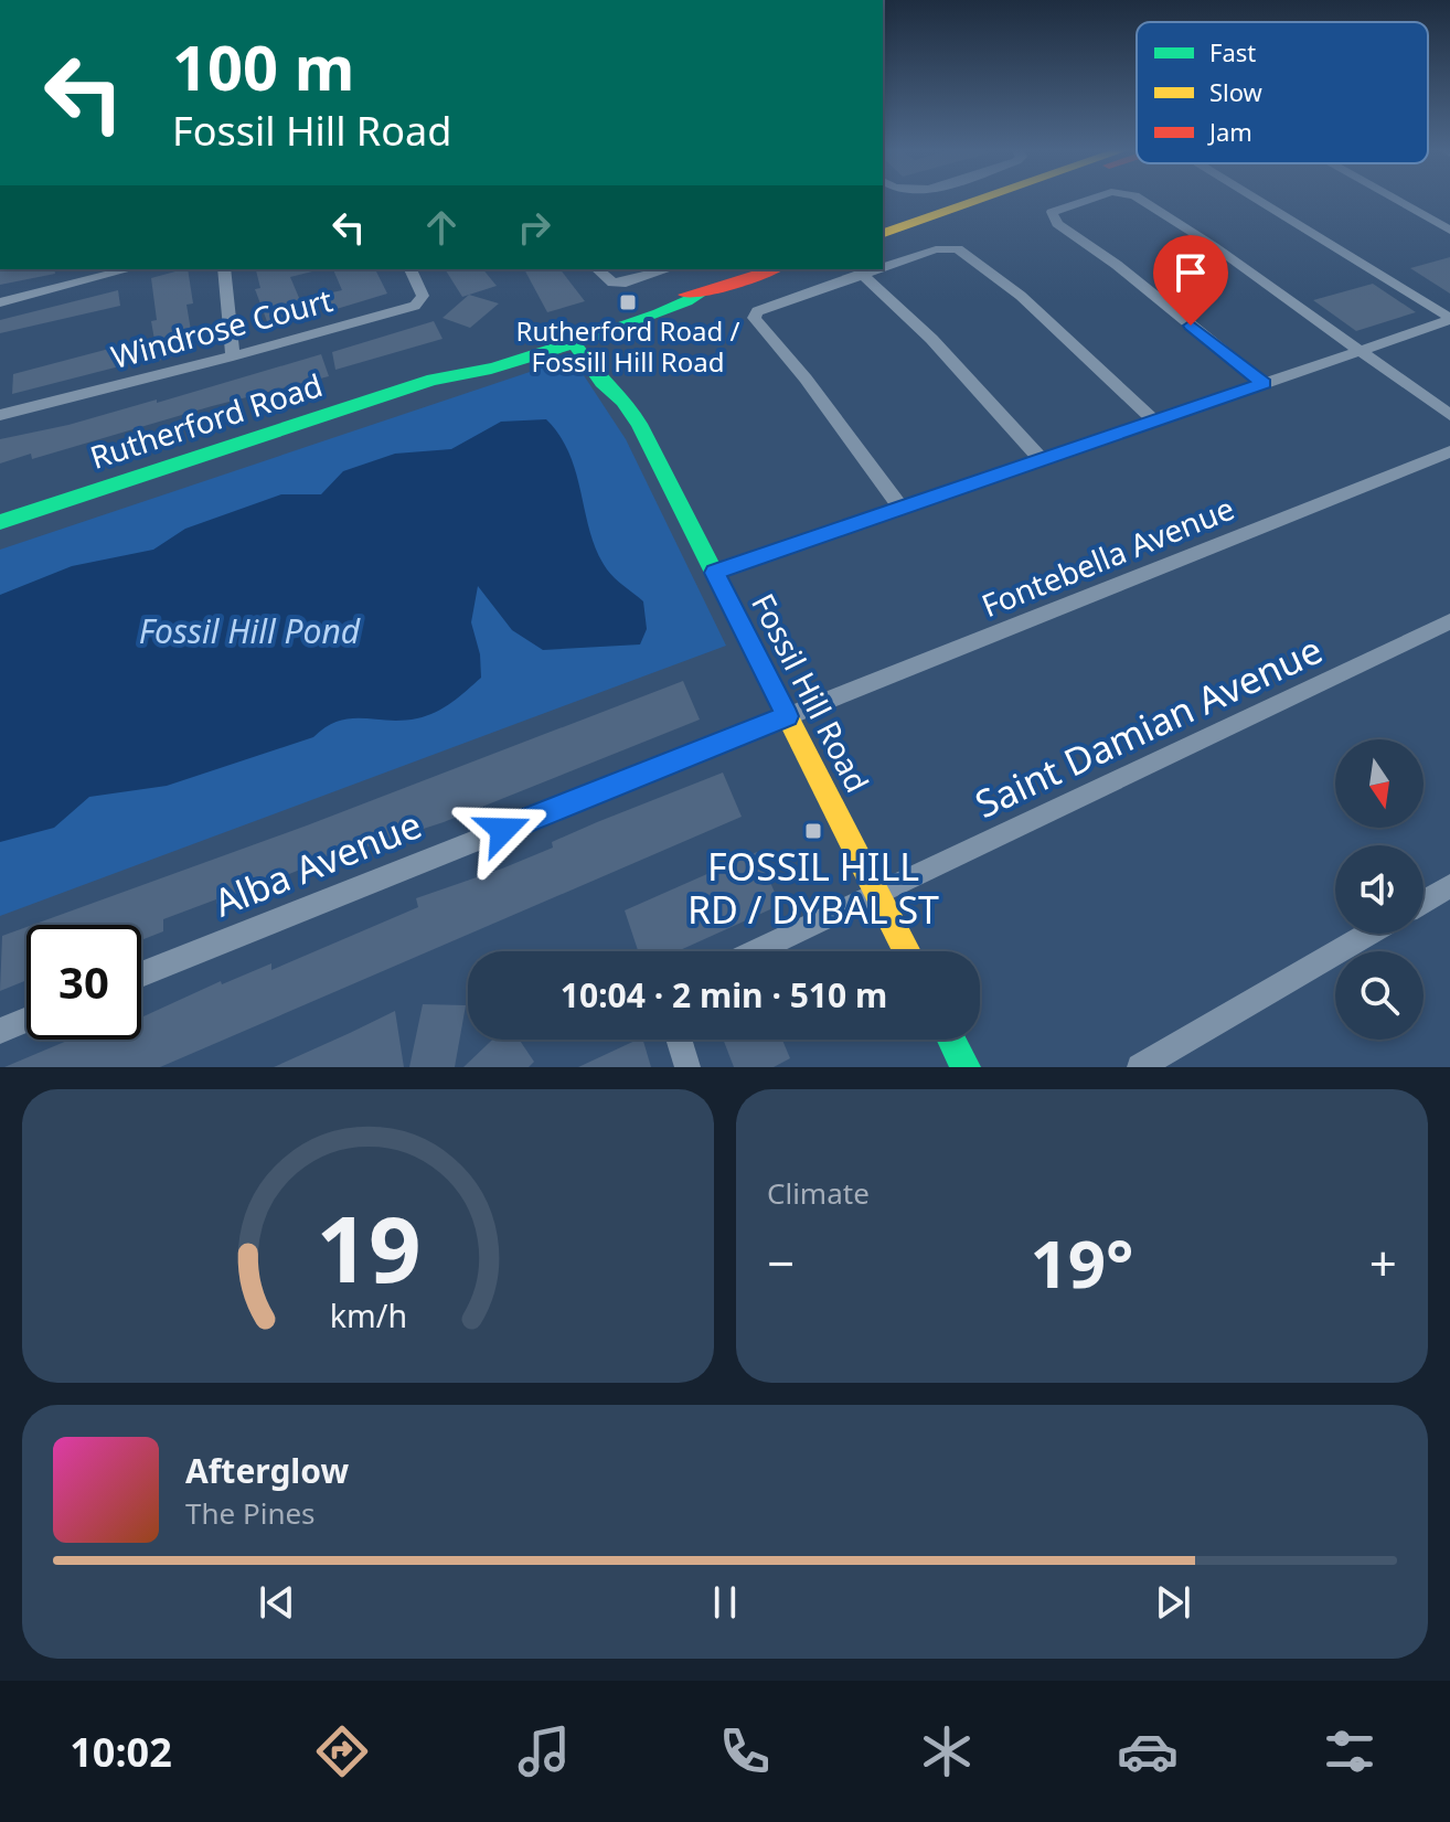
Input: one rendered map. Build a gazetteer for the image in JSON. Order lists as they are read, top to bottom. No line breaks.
{"streets":{"main road":["Rutherford Road","Fossil Hill Road"],"street":["Windrose Court","Fontebella Avenue","Saint Damian Avenue","Alba Avenue"]},"crossings":[["Rutherford Road","Fossil Hill Road"],["Fontebella Avenue","Fossil Hill Road"],["Fontebella Avenue","Alba Avenue"],["Fossil Hill Road","Saint Damian Avenue"],["Fossil Hill Road","Alba Avenue"]],"water":["Fossil Hill Pond"],"places":{"transit":["Rutherford Road / Fossill Hill Road","FOSSIL HILL RD / DYBAL ST"]},"legend":["Fast","Slow","Jam"],"north":"bottom","page":{"turn":["100 m","Fossil Hill Road"],"limit":"30","trip":"10:04 · 2 min · 510 m","tile":"Climate","heat":["−","19°","+"],"song":["Afterglow","The Pines"],"tabs":"10:02","gauge":["19","km/h"]}}
